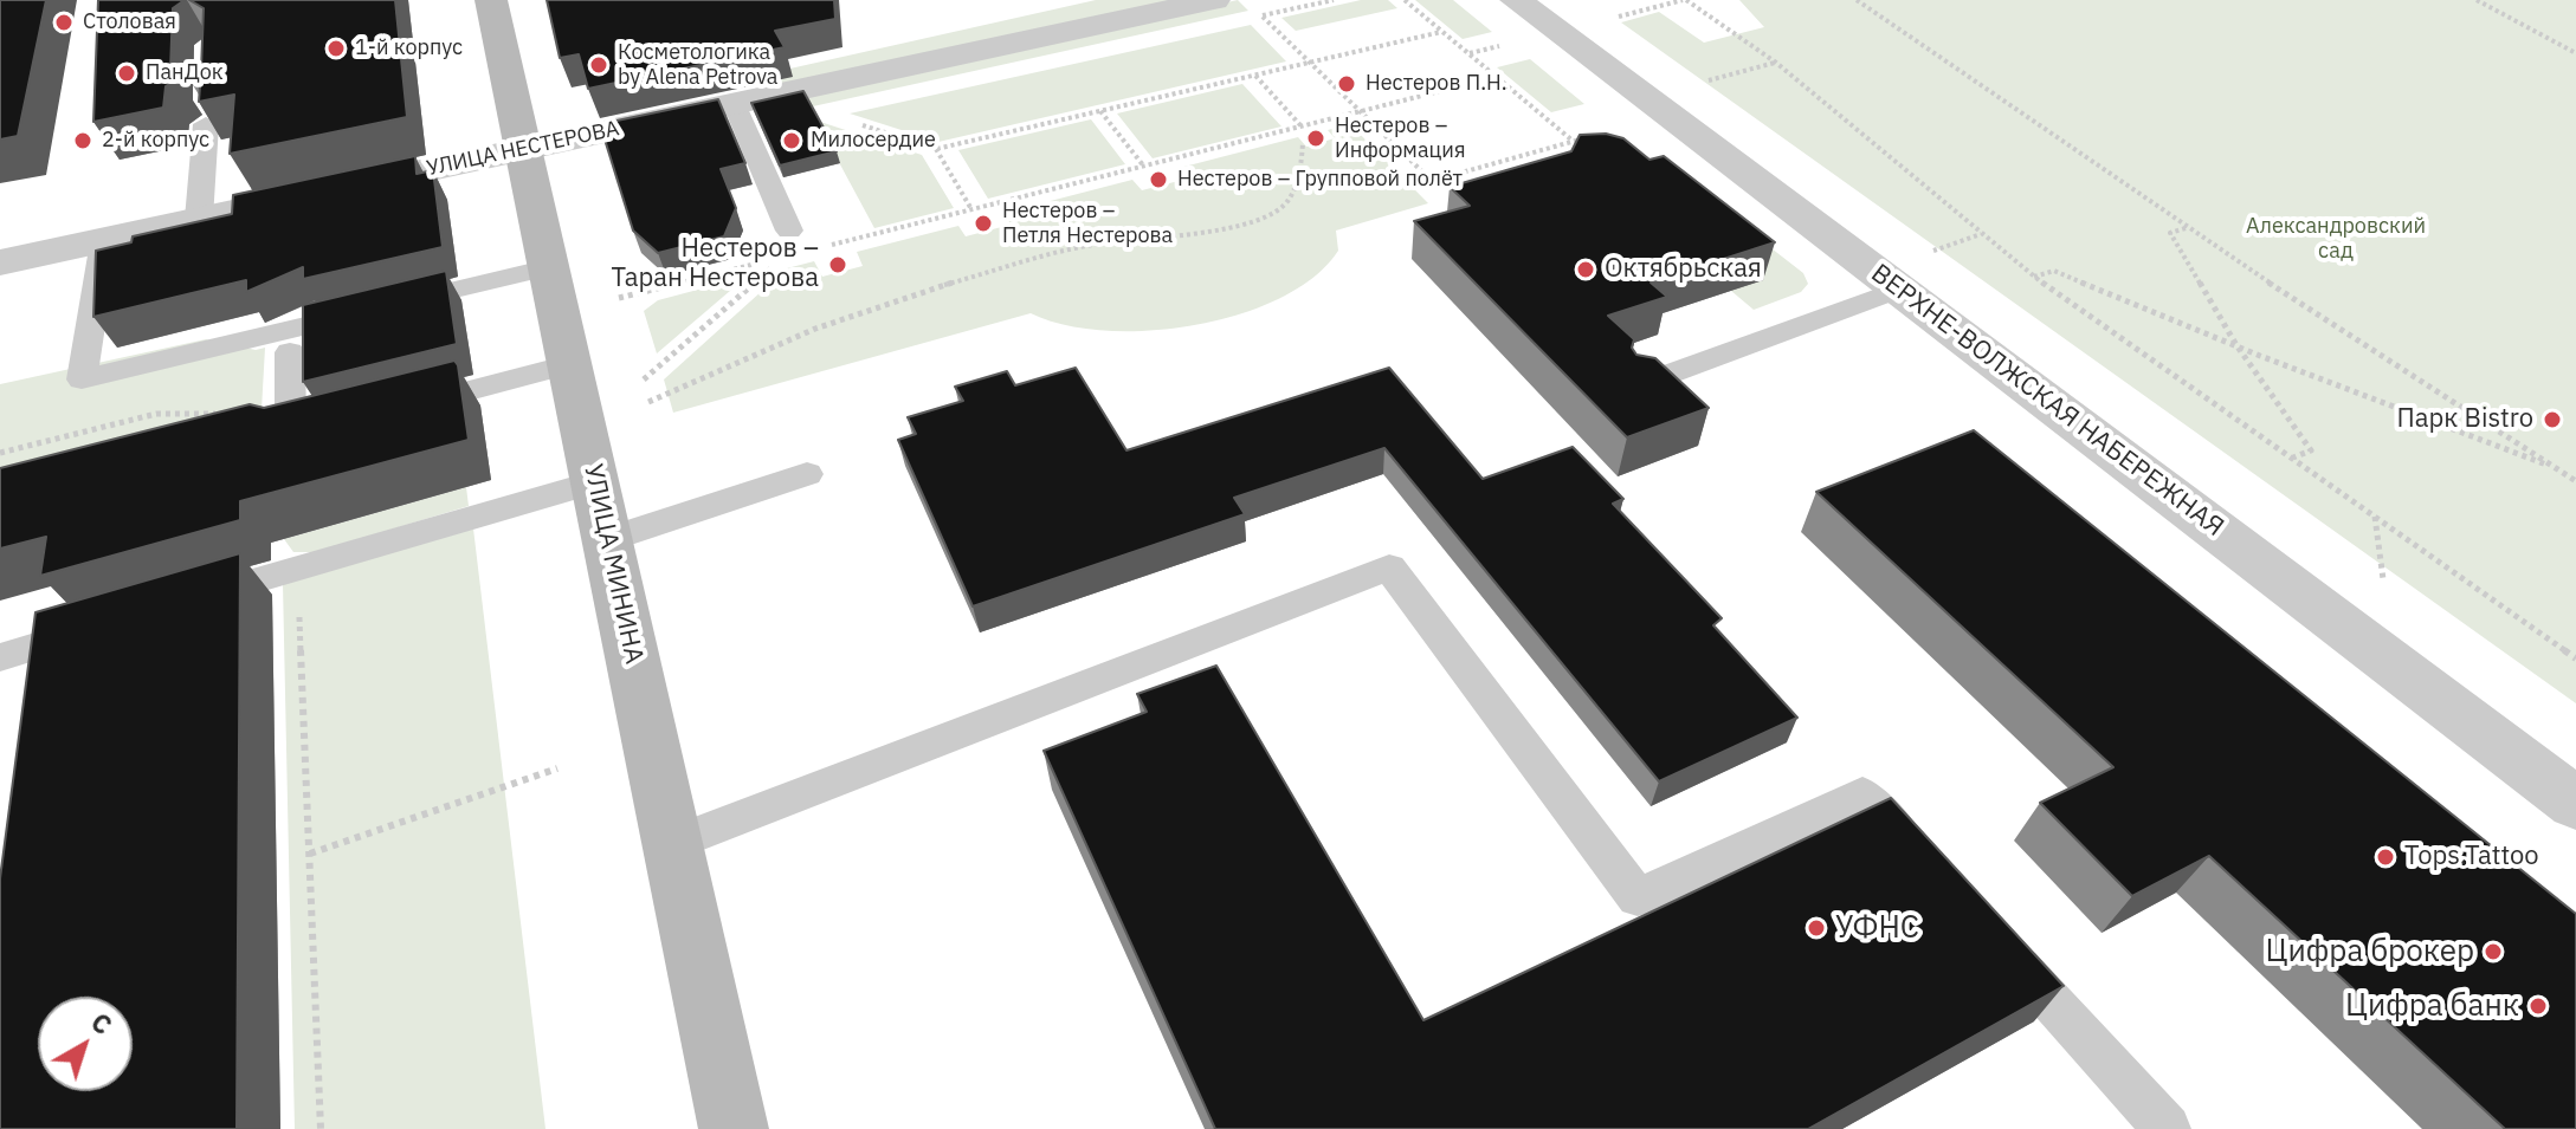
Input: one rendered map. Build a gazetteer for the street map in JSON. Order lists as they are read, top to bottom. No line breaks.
{"streets":{"street":["УЛИЦА НЕСТЕРОВА","ВЕРХНЕ-ВОЛЖСКАЯ НАБЕРЕЖНАЯ","УЛИЦА МИНИНА"]},"crossings":[["УЛИЦА НЕСТЕРОВА","УЛИЦА МИНИНА"]],"parks":["Александровский сад"],"places":["Столовая","1-й корпус","Косметологика by Alena Petrova","ПанДок","Нестеров П.Н.","Нестеров – Информация","2-й корпус","Милосердие","Нестеров – Групповой полёт","Нестеров – Петля Нестерова","Нестеров – Таран Нестерова","Октябрьская","Парк Bistro","Tops.Tattoo","УФНС","Цифра брокер","Цифра банк"],"north":"top right"}
